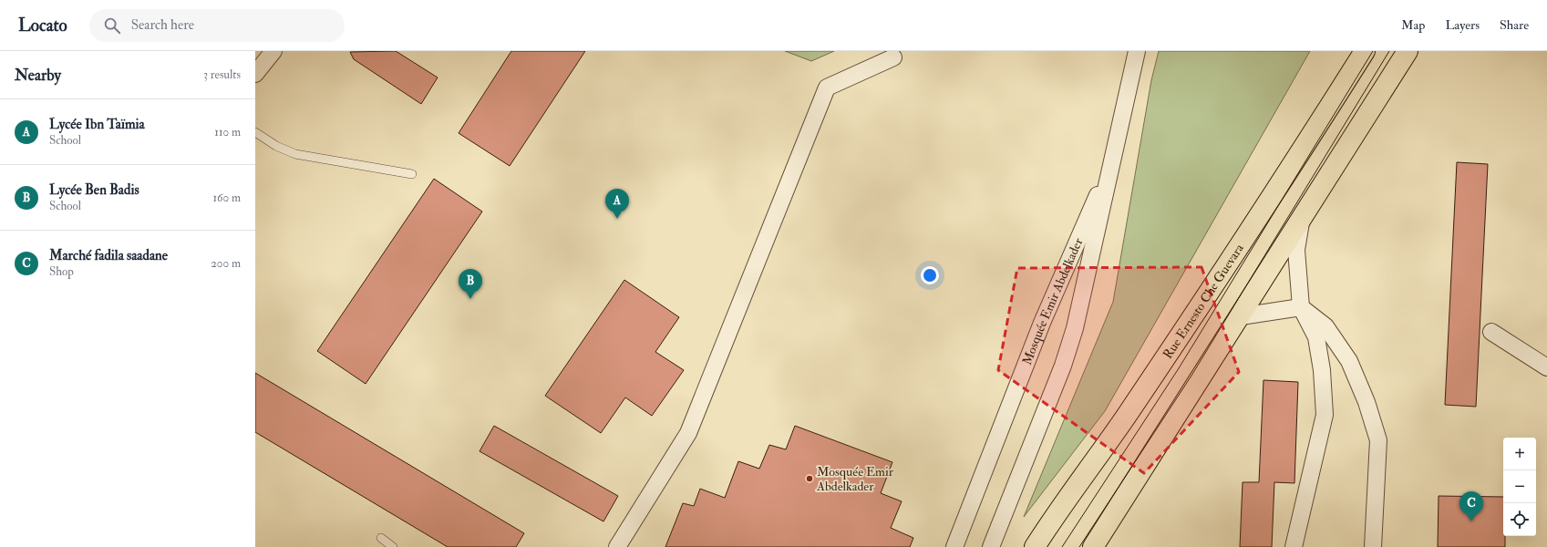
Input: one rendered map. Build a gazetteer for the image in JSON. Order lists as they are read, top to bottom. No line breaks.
{"streets":{"main road":["Rue Ernesto Che Guevara"],"street":["Mosquée Emir Abdelkader"]},"places":["Mosquée Emir Abdelkader"],"page":{"header":"Locato","search":"Search here","nav":["Map","Layers","Share"],"heading":["Nearby","3 results"],"list":[{"mark":"A","name":"Lycée Ibn Taïmia","note":"School","value":"110 m"},{"mark":"B","name":"Lycée Ben Badis","note":"School","value":"160 m"},{"mark":"C","name":"Marché fadila saadane","note":"Shop","value":"200 m"}],"pins":["A","B","C"],"map_buttons":["+","−"]}}
